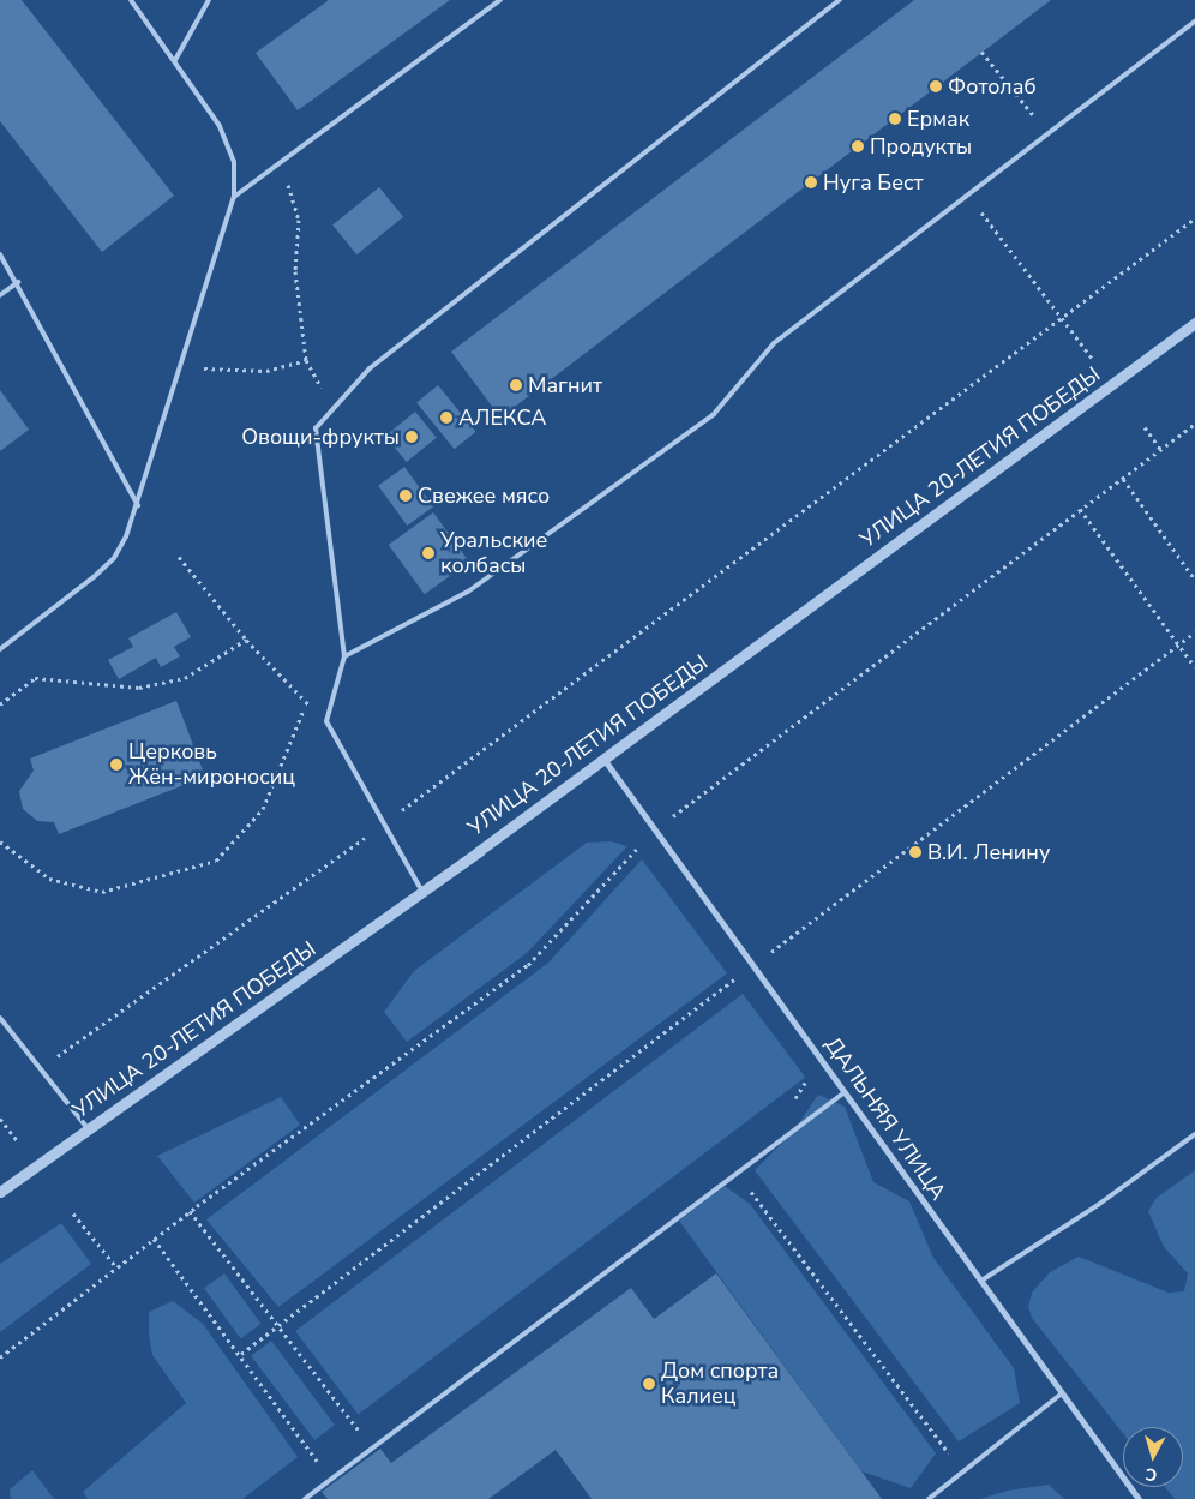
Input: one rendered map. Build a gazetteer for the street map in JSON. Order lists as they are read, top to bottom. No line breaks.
{"streets":{"street":["УЛИЦА 20-ЛЕТИЯ ПОБЕДЫ","ДАЛЬНЯЯ УЛИЦА"]},"crossings":[["УЛИЦА 20-ЛЕТИЯ ПОБЕДЫ","ДАЛЬНЯЯ УЛИЦА"]],"places":["Фотолаб","Ермак","Продукты","Нуга Бест","Магнит","АЛЕКСА","Овощи-фрукты","Свежее мясо","Уральские колбасы","Церковь Жён-мироносиц","В.И. Ленину","Дом спорта Калиец"],"north":"bottom"}
